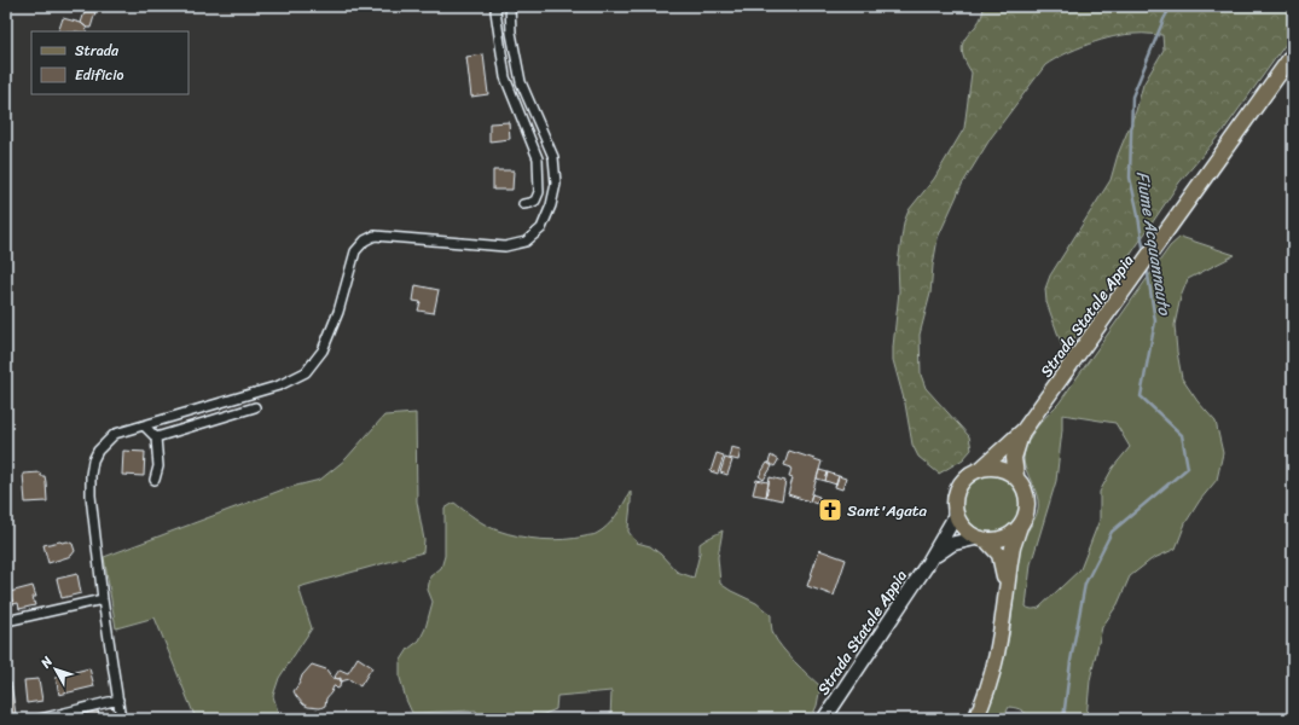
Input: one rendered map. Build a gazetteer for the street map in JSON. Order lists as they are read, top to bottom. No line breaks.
{"streets":{"main road":["Strada Statale Appia"]},"water":["Fiume Acquannauto"],"places":{"church":["Sant'Agata"]},"legend":["Strada","Edificio"],"north":"top left"}
